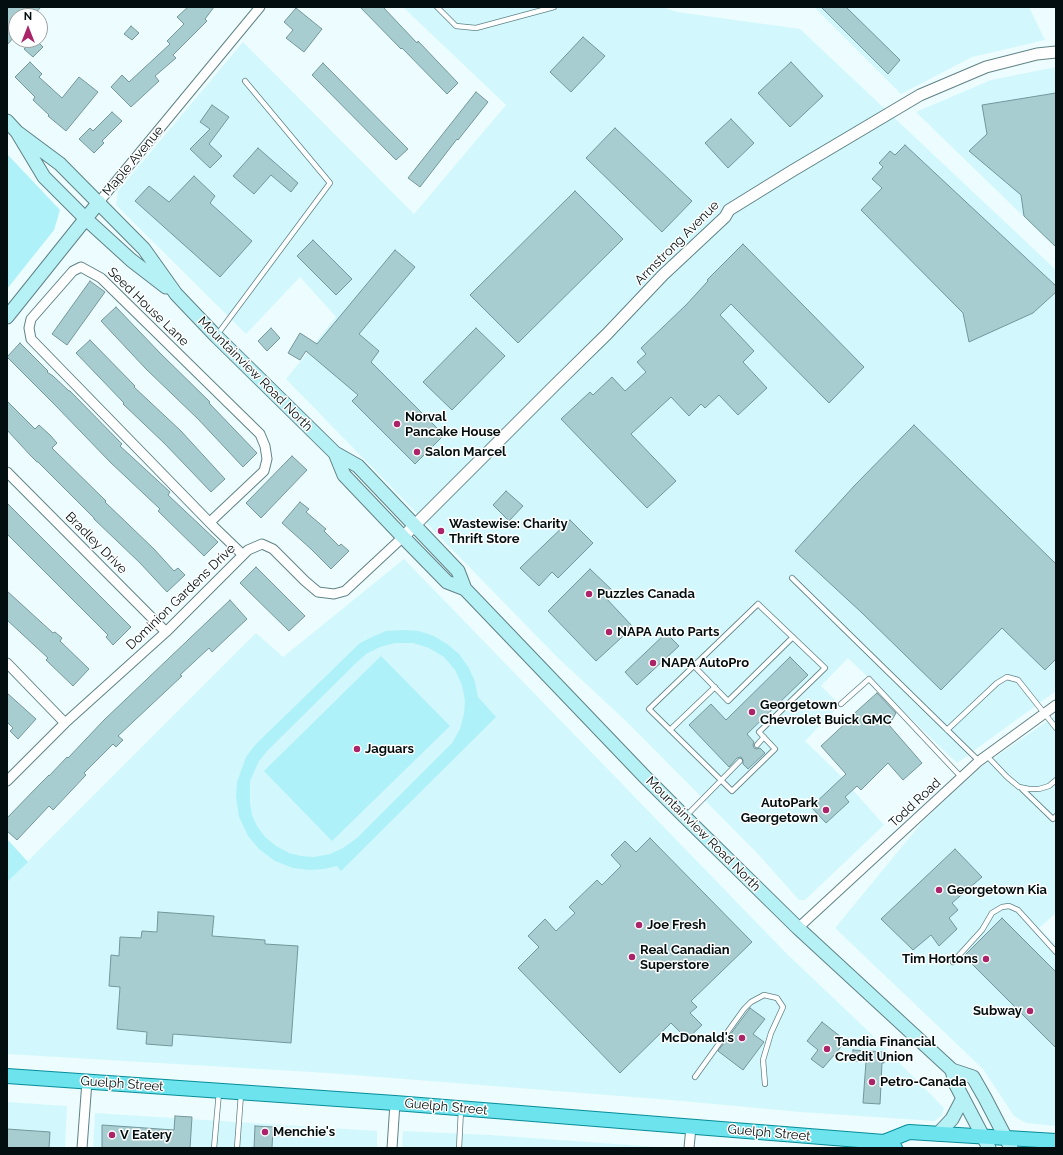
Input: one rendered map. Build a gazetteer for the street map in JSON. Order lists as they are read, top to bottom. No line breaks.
{"streets":{"main road":["Maple Avenue","Mountainview Road North","Guelph Street"],"street":["Armstrong Avenue","Seed House Lane","Bradley Drive","Dominion Gardens Drive","Todd Road"]},"crossings":[["Maple Avenue","Mountainview Road North"],["Armstrong Avenue","Mountainview Road North"],["Armstrong Avenue","Dominion Gardens Drive"],["Seed House Lane","Dominion Gardens Drive"],["Mountainview Road North","Dominion Gardens Drive"],["Mountainview Road North","Todd Road"],["Mountainview Road North","Guelph Street"],["Bradley Drive","Dominion Gardens Drive"]],"places":["Norval Pancake House","Salon Marcel","Wastewise: Charity Thrift Store","Puzzles Canada","NAPA Auto Parts","NAPA AutoPro","Georgetown Chevrolet Buick GMC","Jaguars","AutoPark Georgetown","Georgetown Kia","Joe Fresh","Real Canadian Superstore","Tim Hortons","Subway","McDonald's","Tandia Financial Credit Union","Petro-Canada","Menchie's","V Eatery"],"north":"top"}
